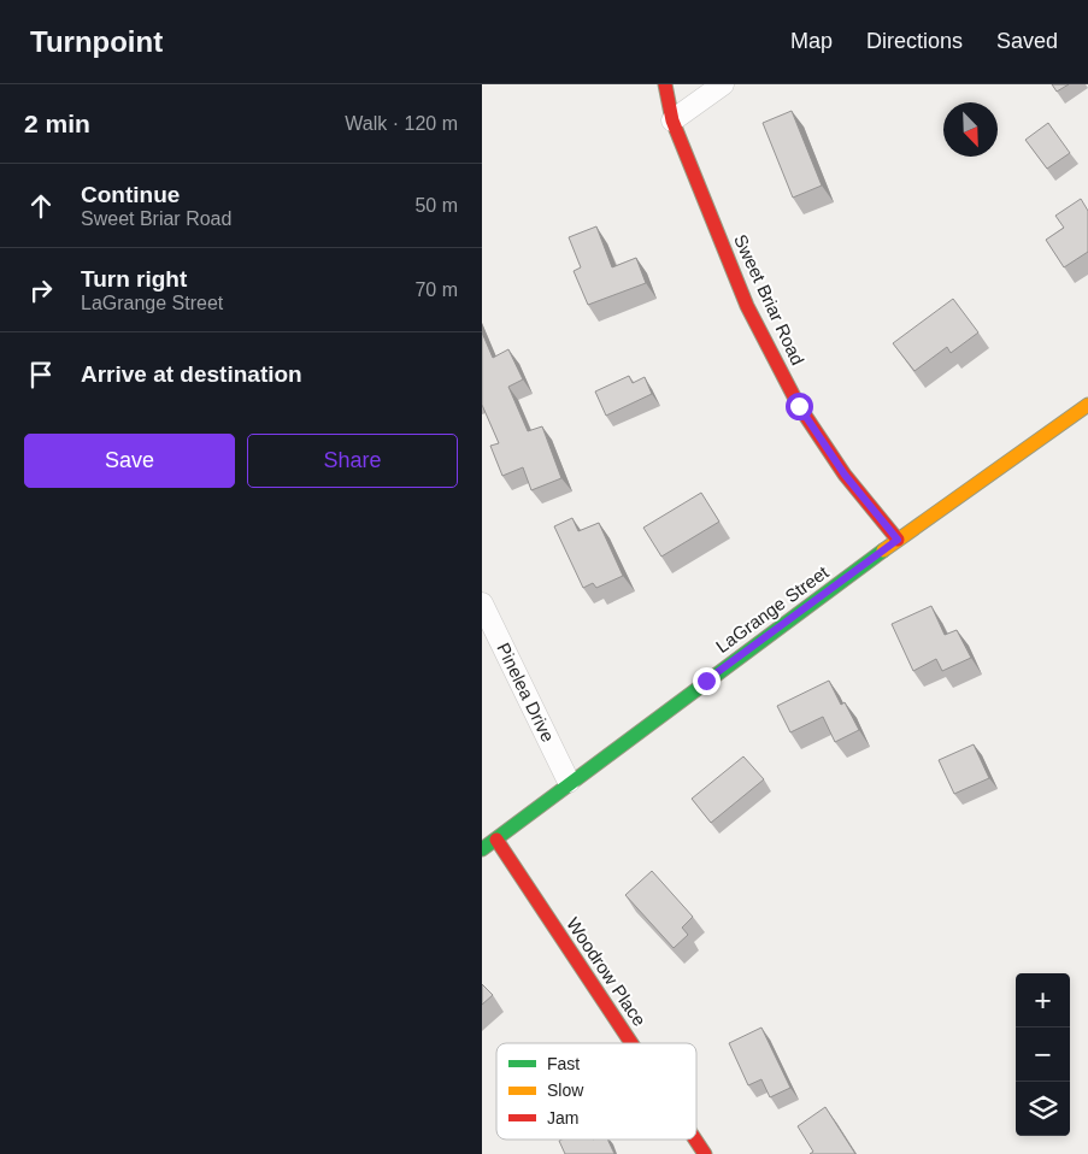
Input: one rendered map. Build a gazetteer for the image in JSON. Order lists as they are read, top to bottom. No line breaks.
{"streets":{"street":["Sweet Briar Road","LaGrange Street","Pinelea Drive","Woodrow Place"]},"crossings":[["Sweet Briar Road","LaGrange Street"],["LaGrange Street","Pinelea Drive"],["LaGrange Street","Woodrow Place"]],"legend":["Fast","Slow","Jam"],"north":"bottom right","page":{"header":"Turnpoint","nav":["Map","Directions","Saved"],"heading":["2 min","Walk · 120 m"],"list":[["Continue","Sweet Briar Road","50 m"],["Turn right","LaGrange Street","70 m"],"Arrive at destination"],"buttons":["Save","Share"],"map_buttons":["+","−"]}}
